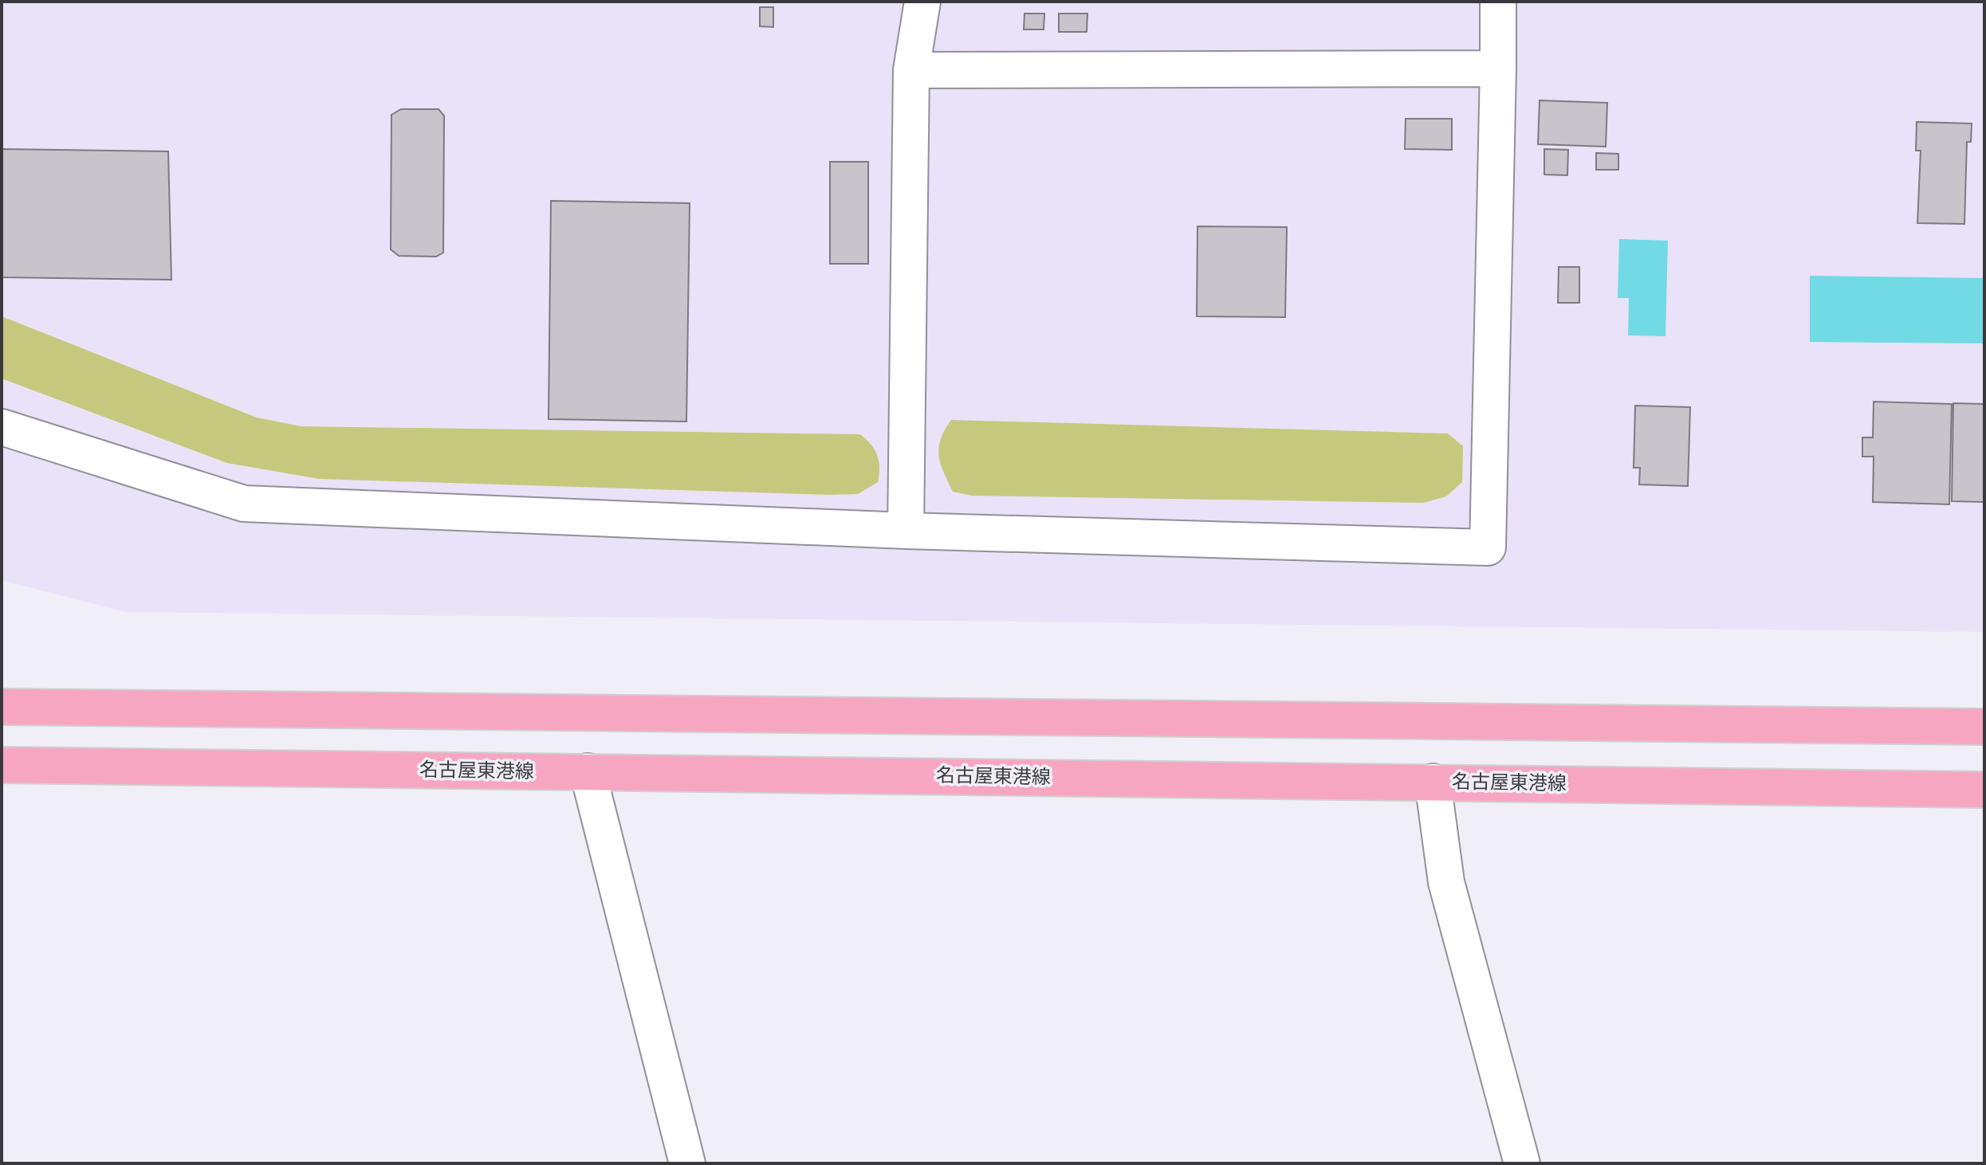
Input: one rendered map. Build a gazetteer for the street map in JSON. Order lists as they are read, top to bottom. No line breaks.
{"streets":{"main road":["名古屋東港線"]}}
